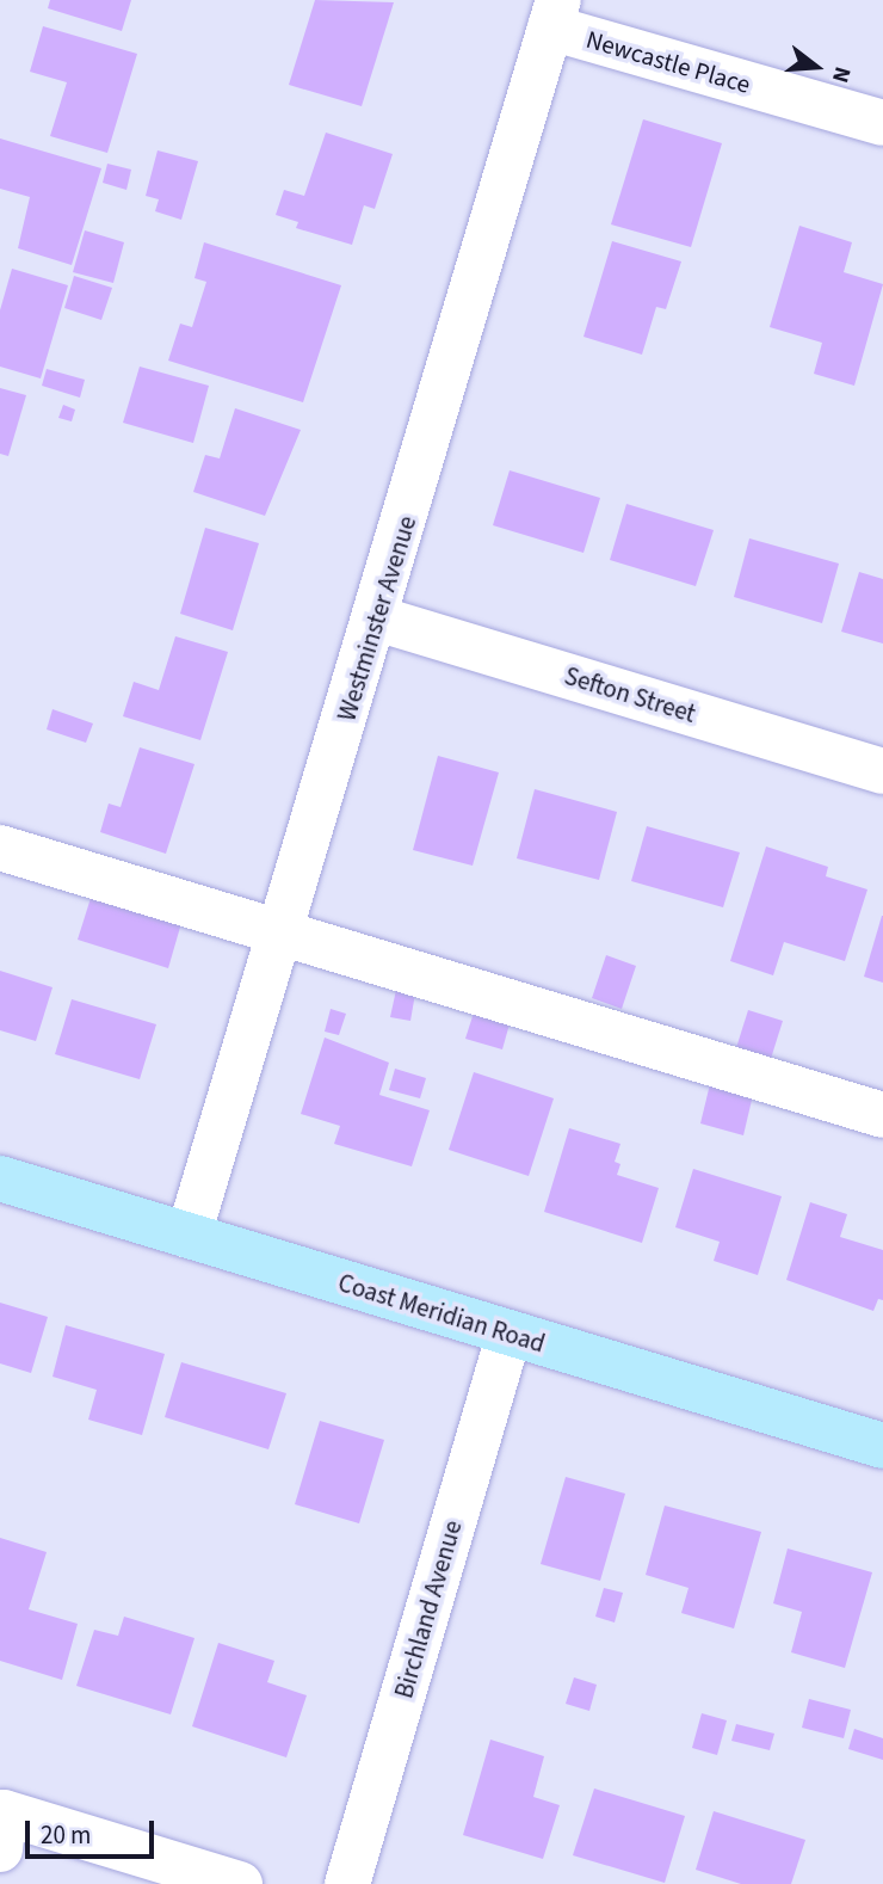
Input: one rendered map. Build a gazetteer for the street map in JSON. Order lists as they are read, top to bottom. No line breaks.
{"streets":{"main road":["Coast Meridian Road"],"street":["Newcastle Place","Westminster Avenue","Sefton Street","Birchland Avenue"]},"crossings":[["Newcastle Place","Westminster Avenue"],["Westminster Avenue","Sefton Street"],["Westminster Avenue","Coast Meridian Road"],["Coast Meridian Road","Birchland Avenue"]],"scale_bar":"20 m","north":"right"}
